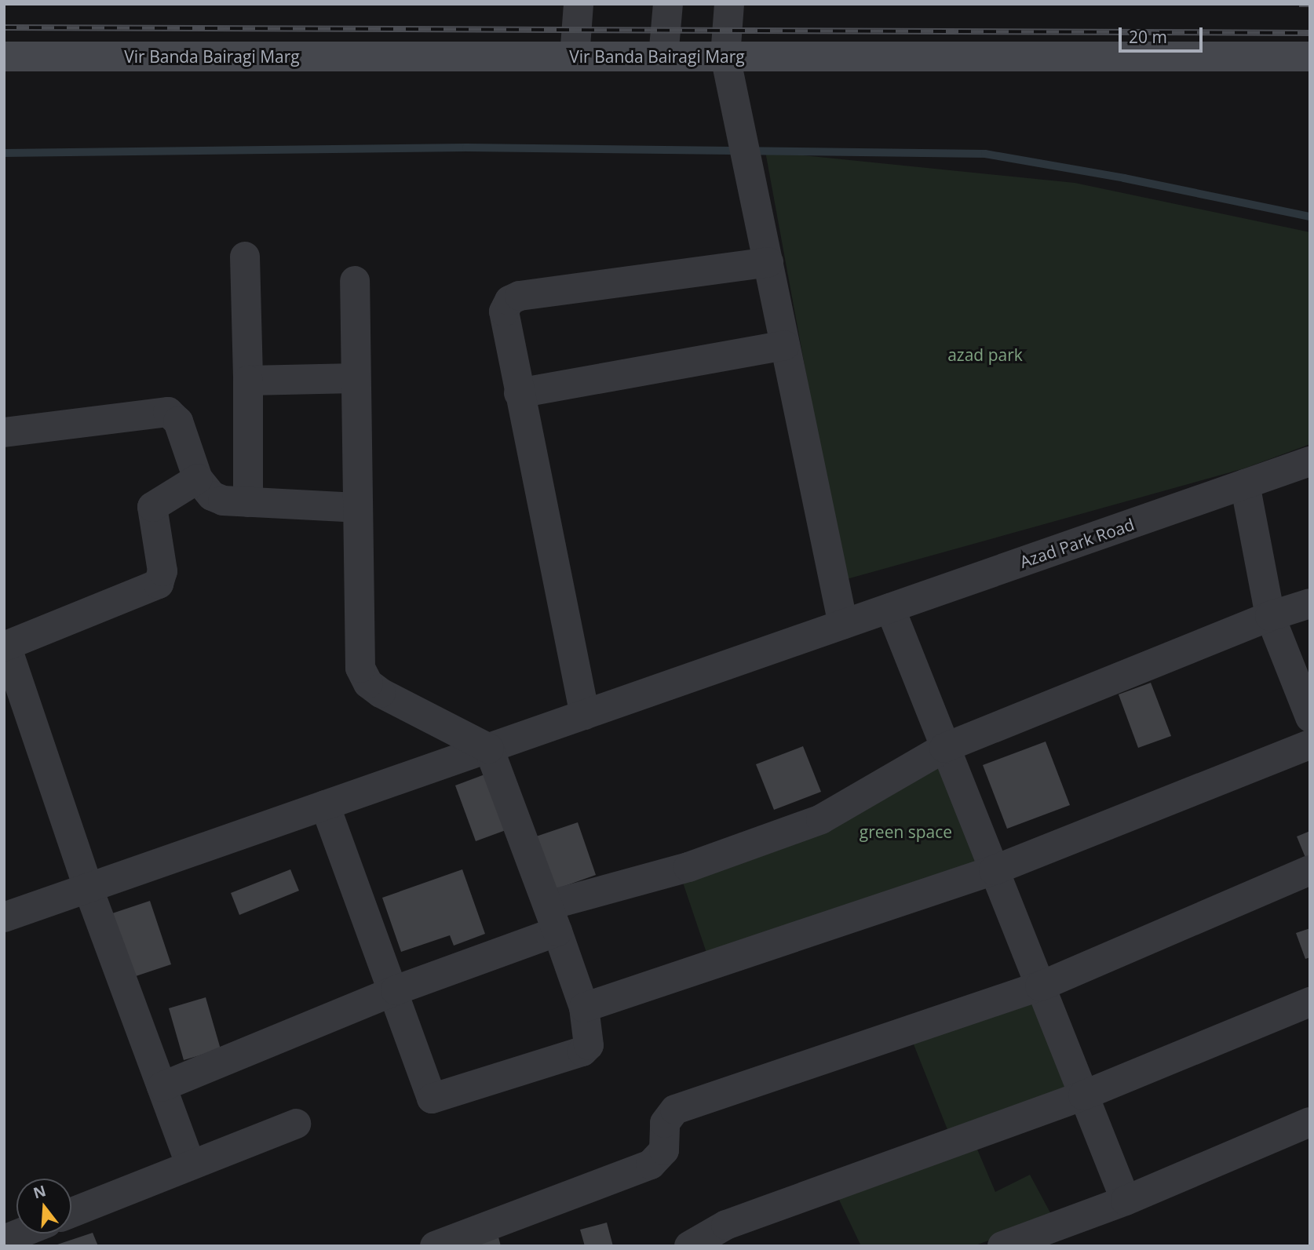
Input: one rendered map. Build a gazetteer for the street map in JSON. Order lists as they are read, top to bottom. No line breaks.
{"streets":{"main road":["Vir Banda Bairagi Marg"],"street":["Azad Park Road"]},"parks":["azad park","green space"],"scale_bar":"20 m","north":"top"}
